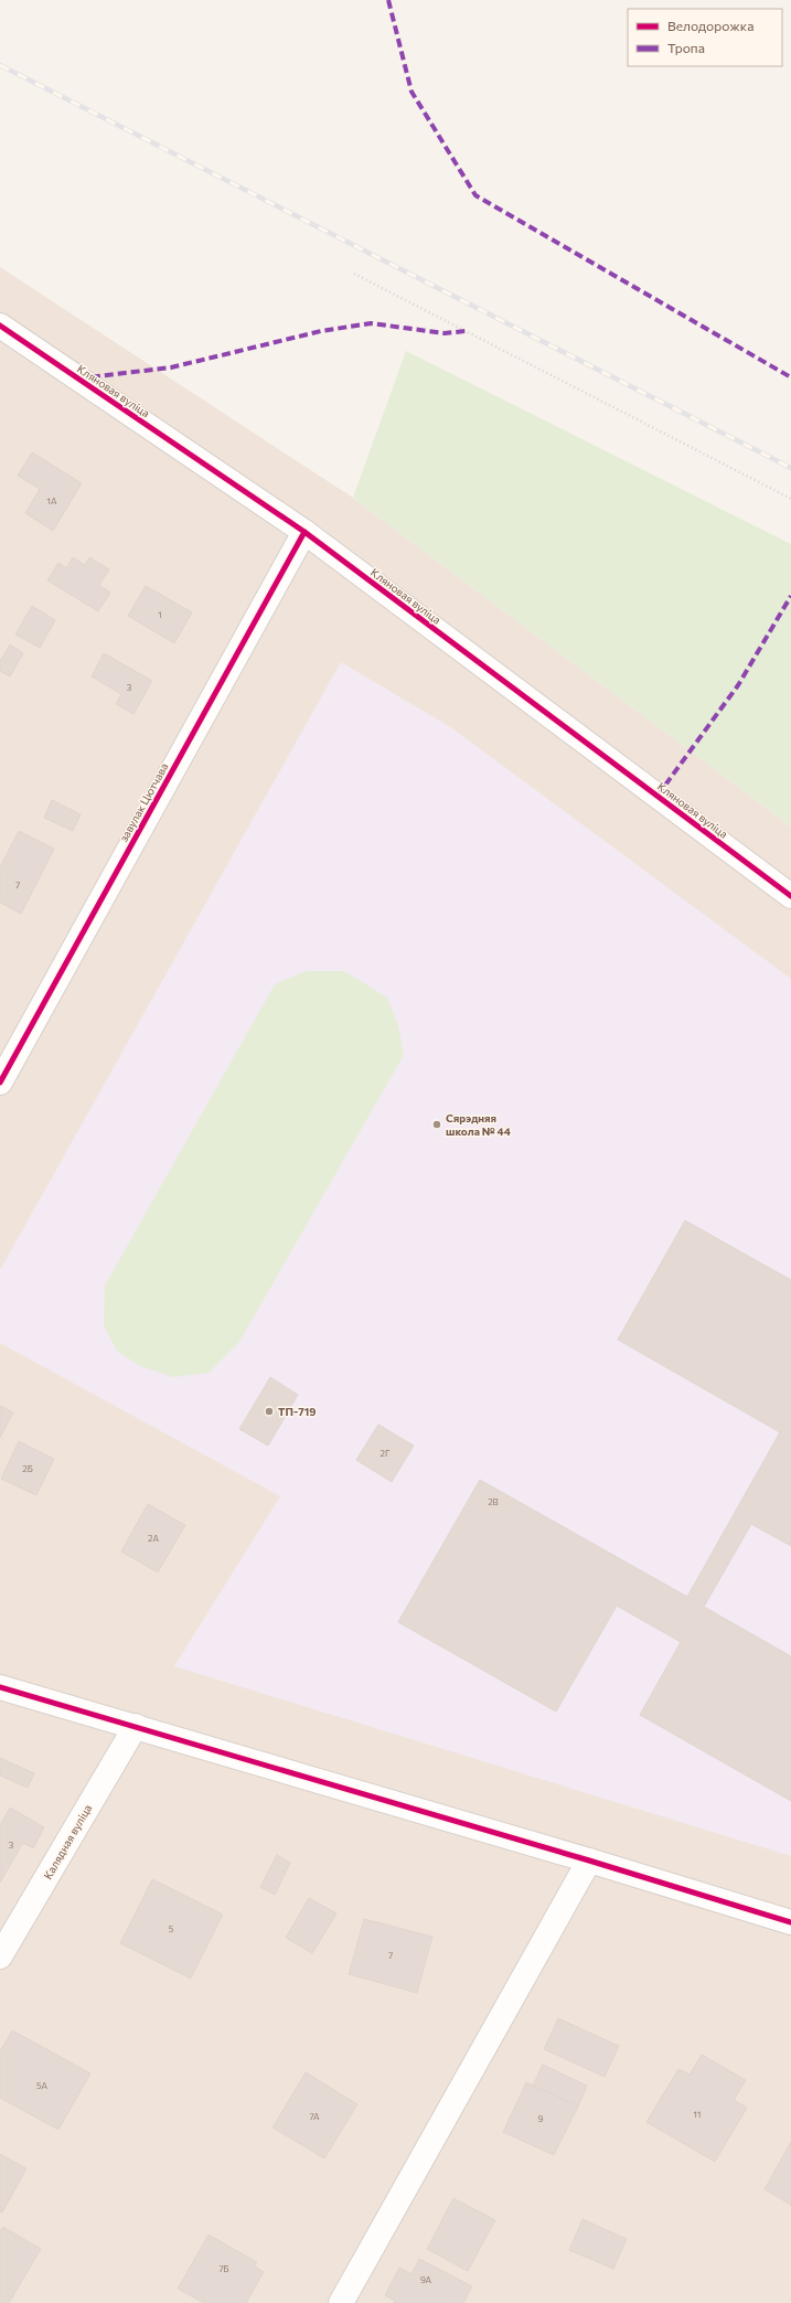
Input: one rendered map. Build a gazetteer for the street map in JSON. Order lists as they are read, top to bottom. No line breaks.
{"streets":{"street":["Кляновая вуліца","завулак Цютчава","Калядная вуліца"]},"crossings":[["Кляновая вуліца","завулак Цютчава"]],"places":["Сярэдняя школа № 44","ТП-719"],"house_numbers":["1А","1","3","7","2Г","2Б","2В","2А","3","5","7","5А","11","7А","9","7Б","9А"],"legend":["Велодорожка","Тропа"]}
